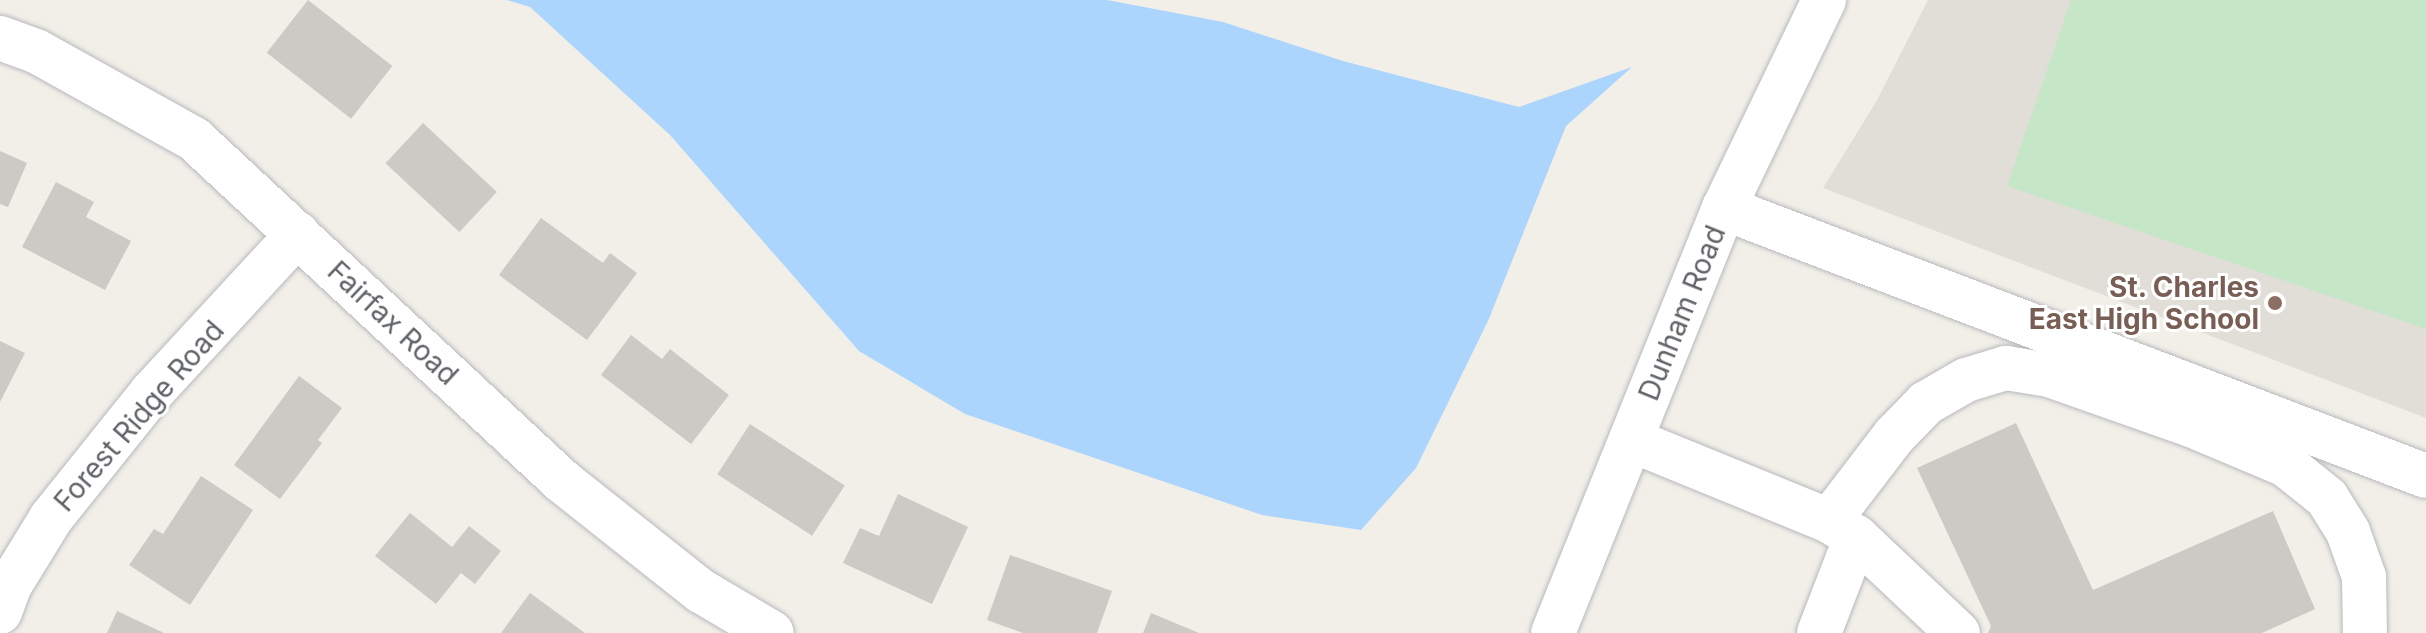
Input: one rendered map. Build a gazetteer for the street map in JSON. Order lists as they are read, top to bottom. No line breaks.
{"streets":{"street":["Dunham Road","Fairfax Road","Forest Ridge Road"]},"crossings":[["Fairfax Road","Forest Ridge Road"]],"places":["St. Charles East High School"]}
